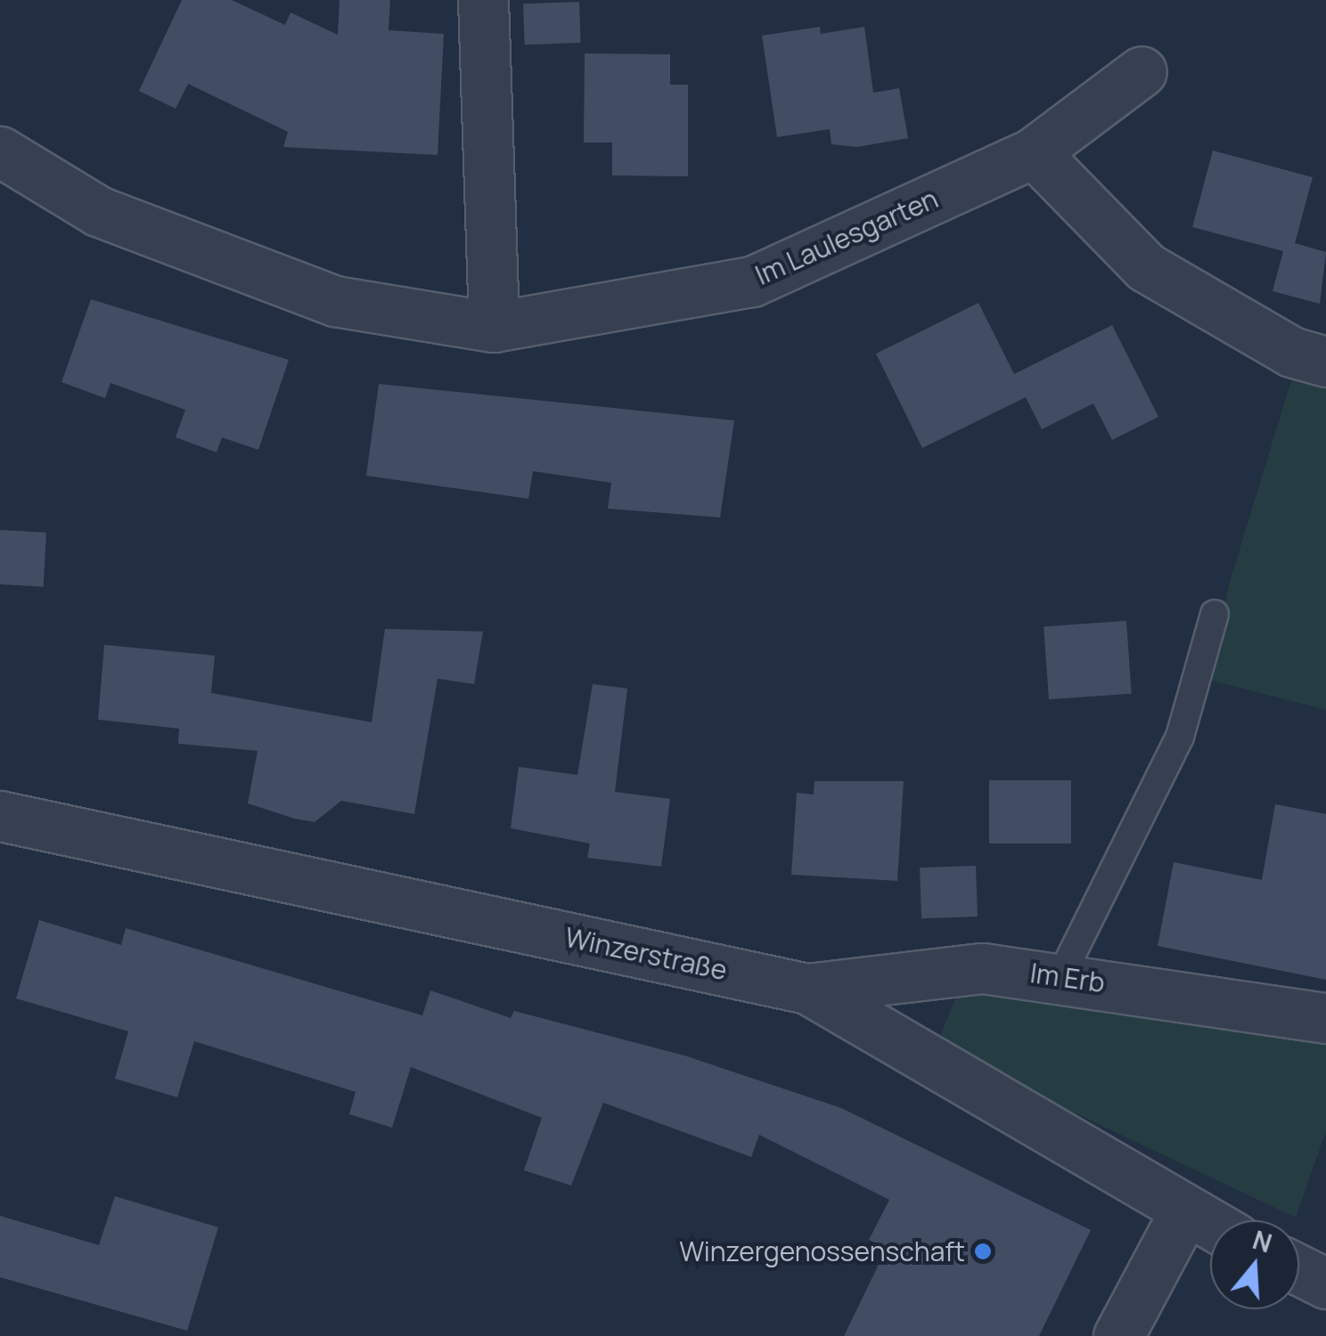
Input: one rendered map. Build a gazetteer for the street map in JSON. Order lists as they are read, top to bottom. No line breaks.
{"streets":{"street":["Im Laulesgarten","Winzerstraße","Im Erb"]},"crossings":[["Winzerstraße","Im Erb"]],"places":["Winzergenossenschaft"],"north":"top"}
